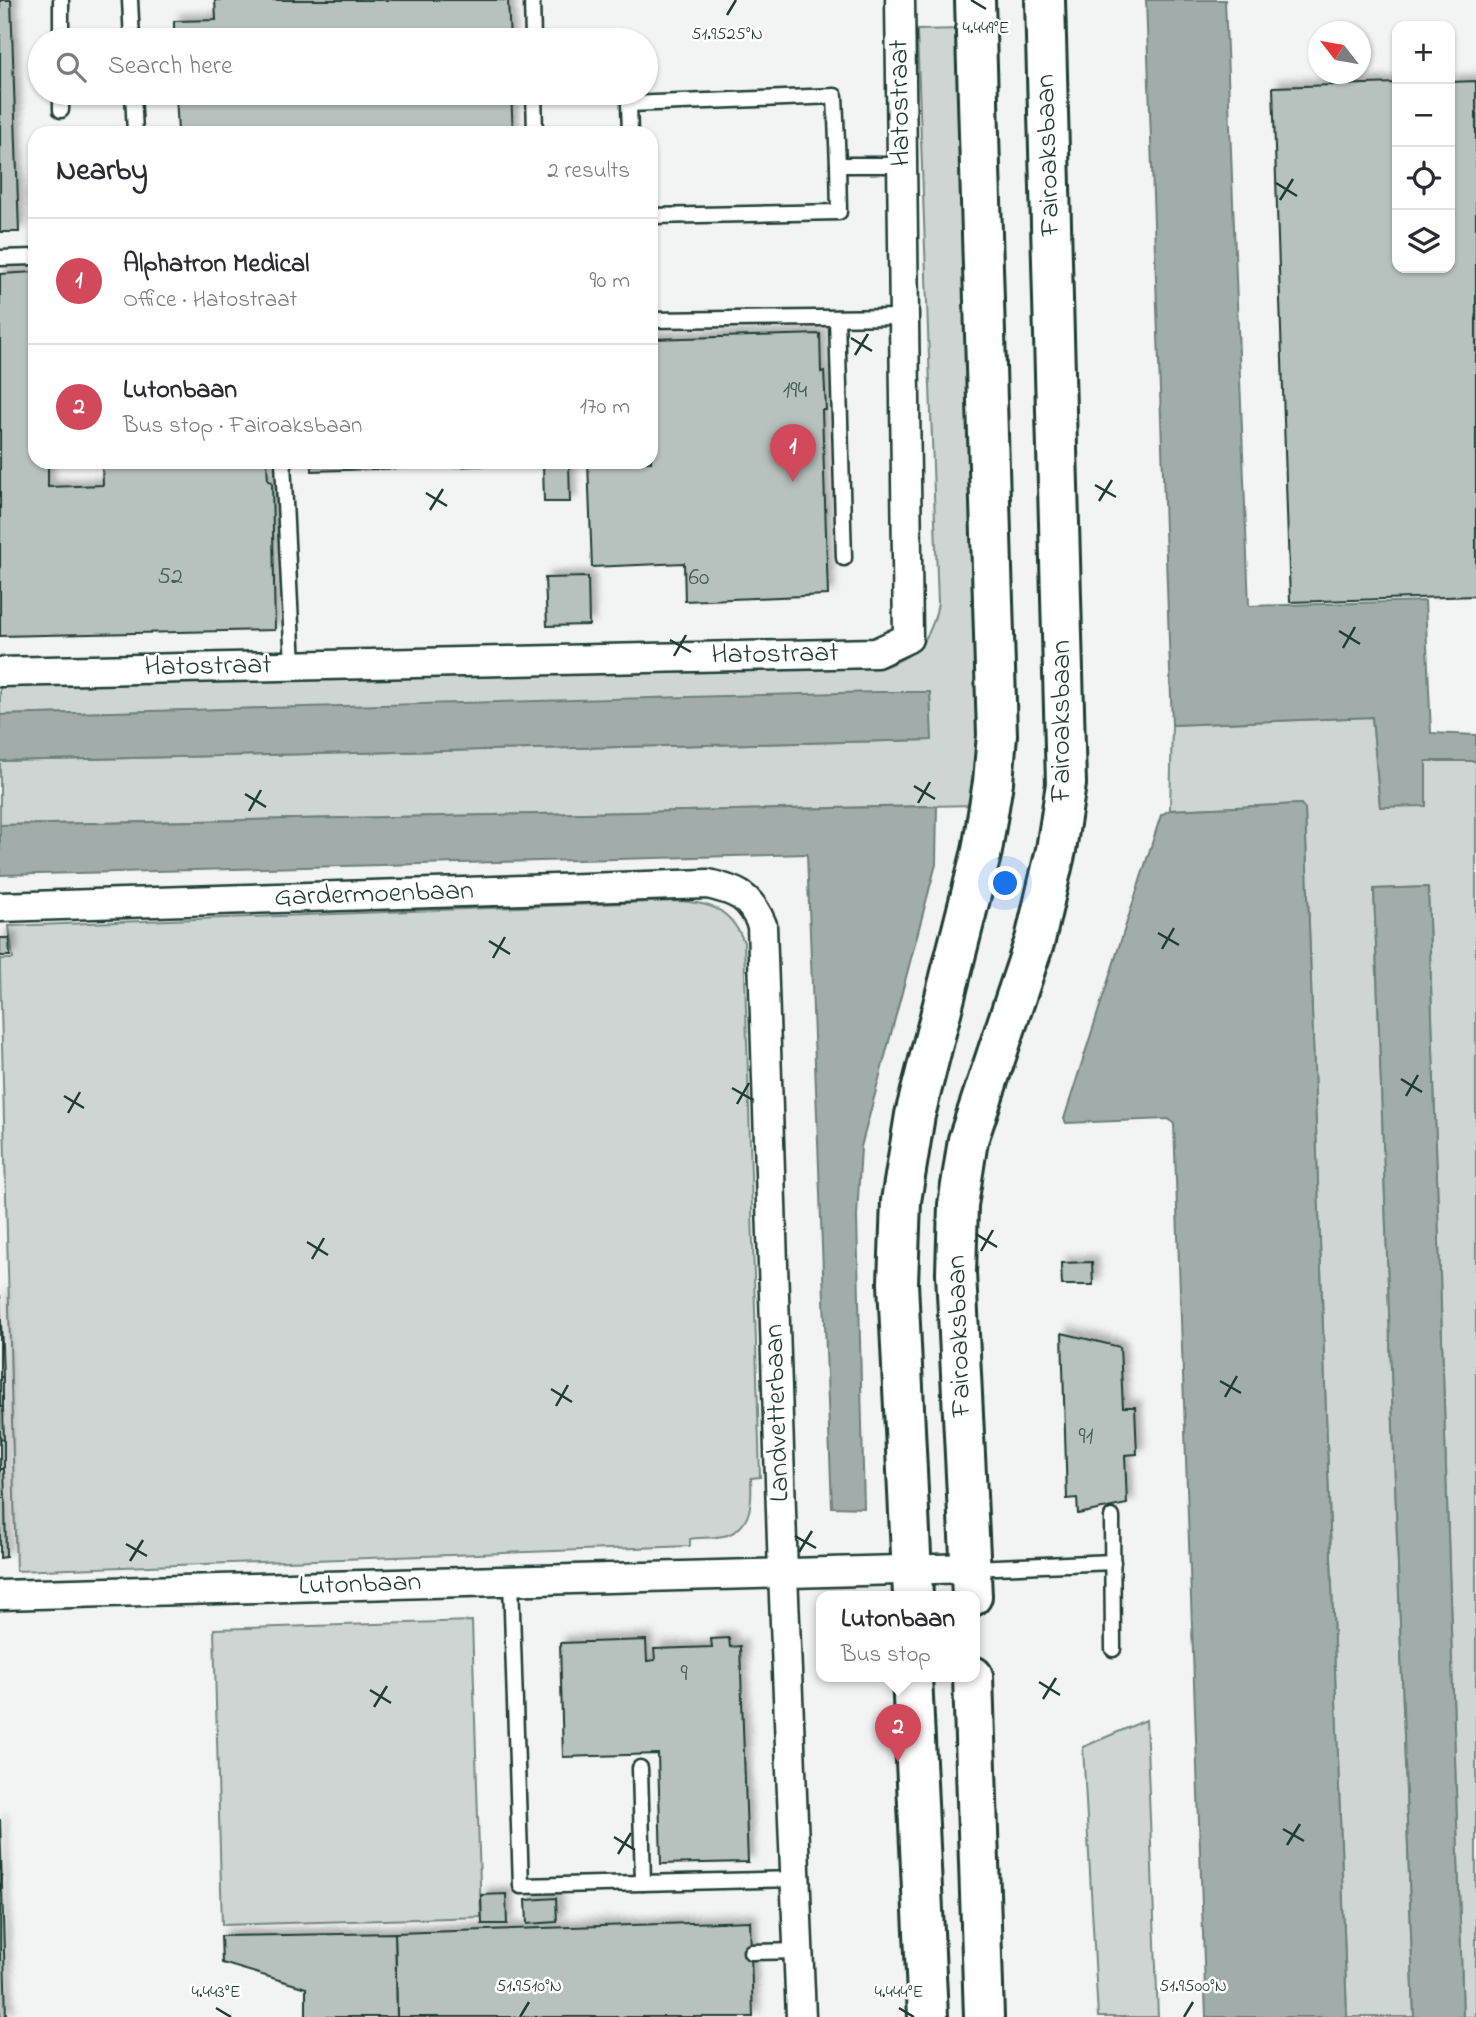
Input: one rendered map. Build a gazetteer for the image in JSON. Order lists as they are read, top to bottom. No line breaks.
{"streets":{"main road":["Fairoaksbaan"],"street":["Hatostraat","Gardermoenbaan","Landvetterbaan","Lutonbaan"]},"crossings":[["Fairoaksbaan","Lutonbaan"],["Gardermoenbaan","Landvetterbaan"],["Landvetterbaan","Lutonbaan"]],"house_numbers":["194","52","60","91","9"],"north":"top left","page":{"map_buttons":["+","−"],"search":"Search here","heading":["Nearby","2 results"],"list":[{"mark":"1","name":"Alphatron Medical","note":"Office · Hatostraat","value":"90 m"},{"mark":"2","name":"Lutonbaan","note":"Bus stop · Fairoaksbaan","value":"170 m"}],"pins":["1","2"],"popup":["Lutonbaan","Bus stop"]},"coordinates":["4.449°E","51.9525°N","51.9510°N","51.9500°N","4.443°E","4.444°E"]}
